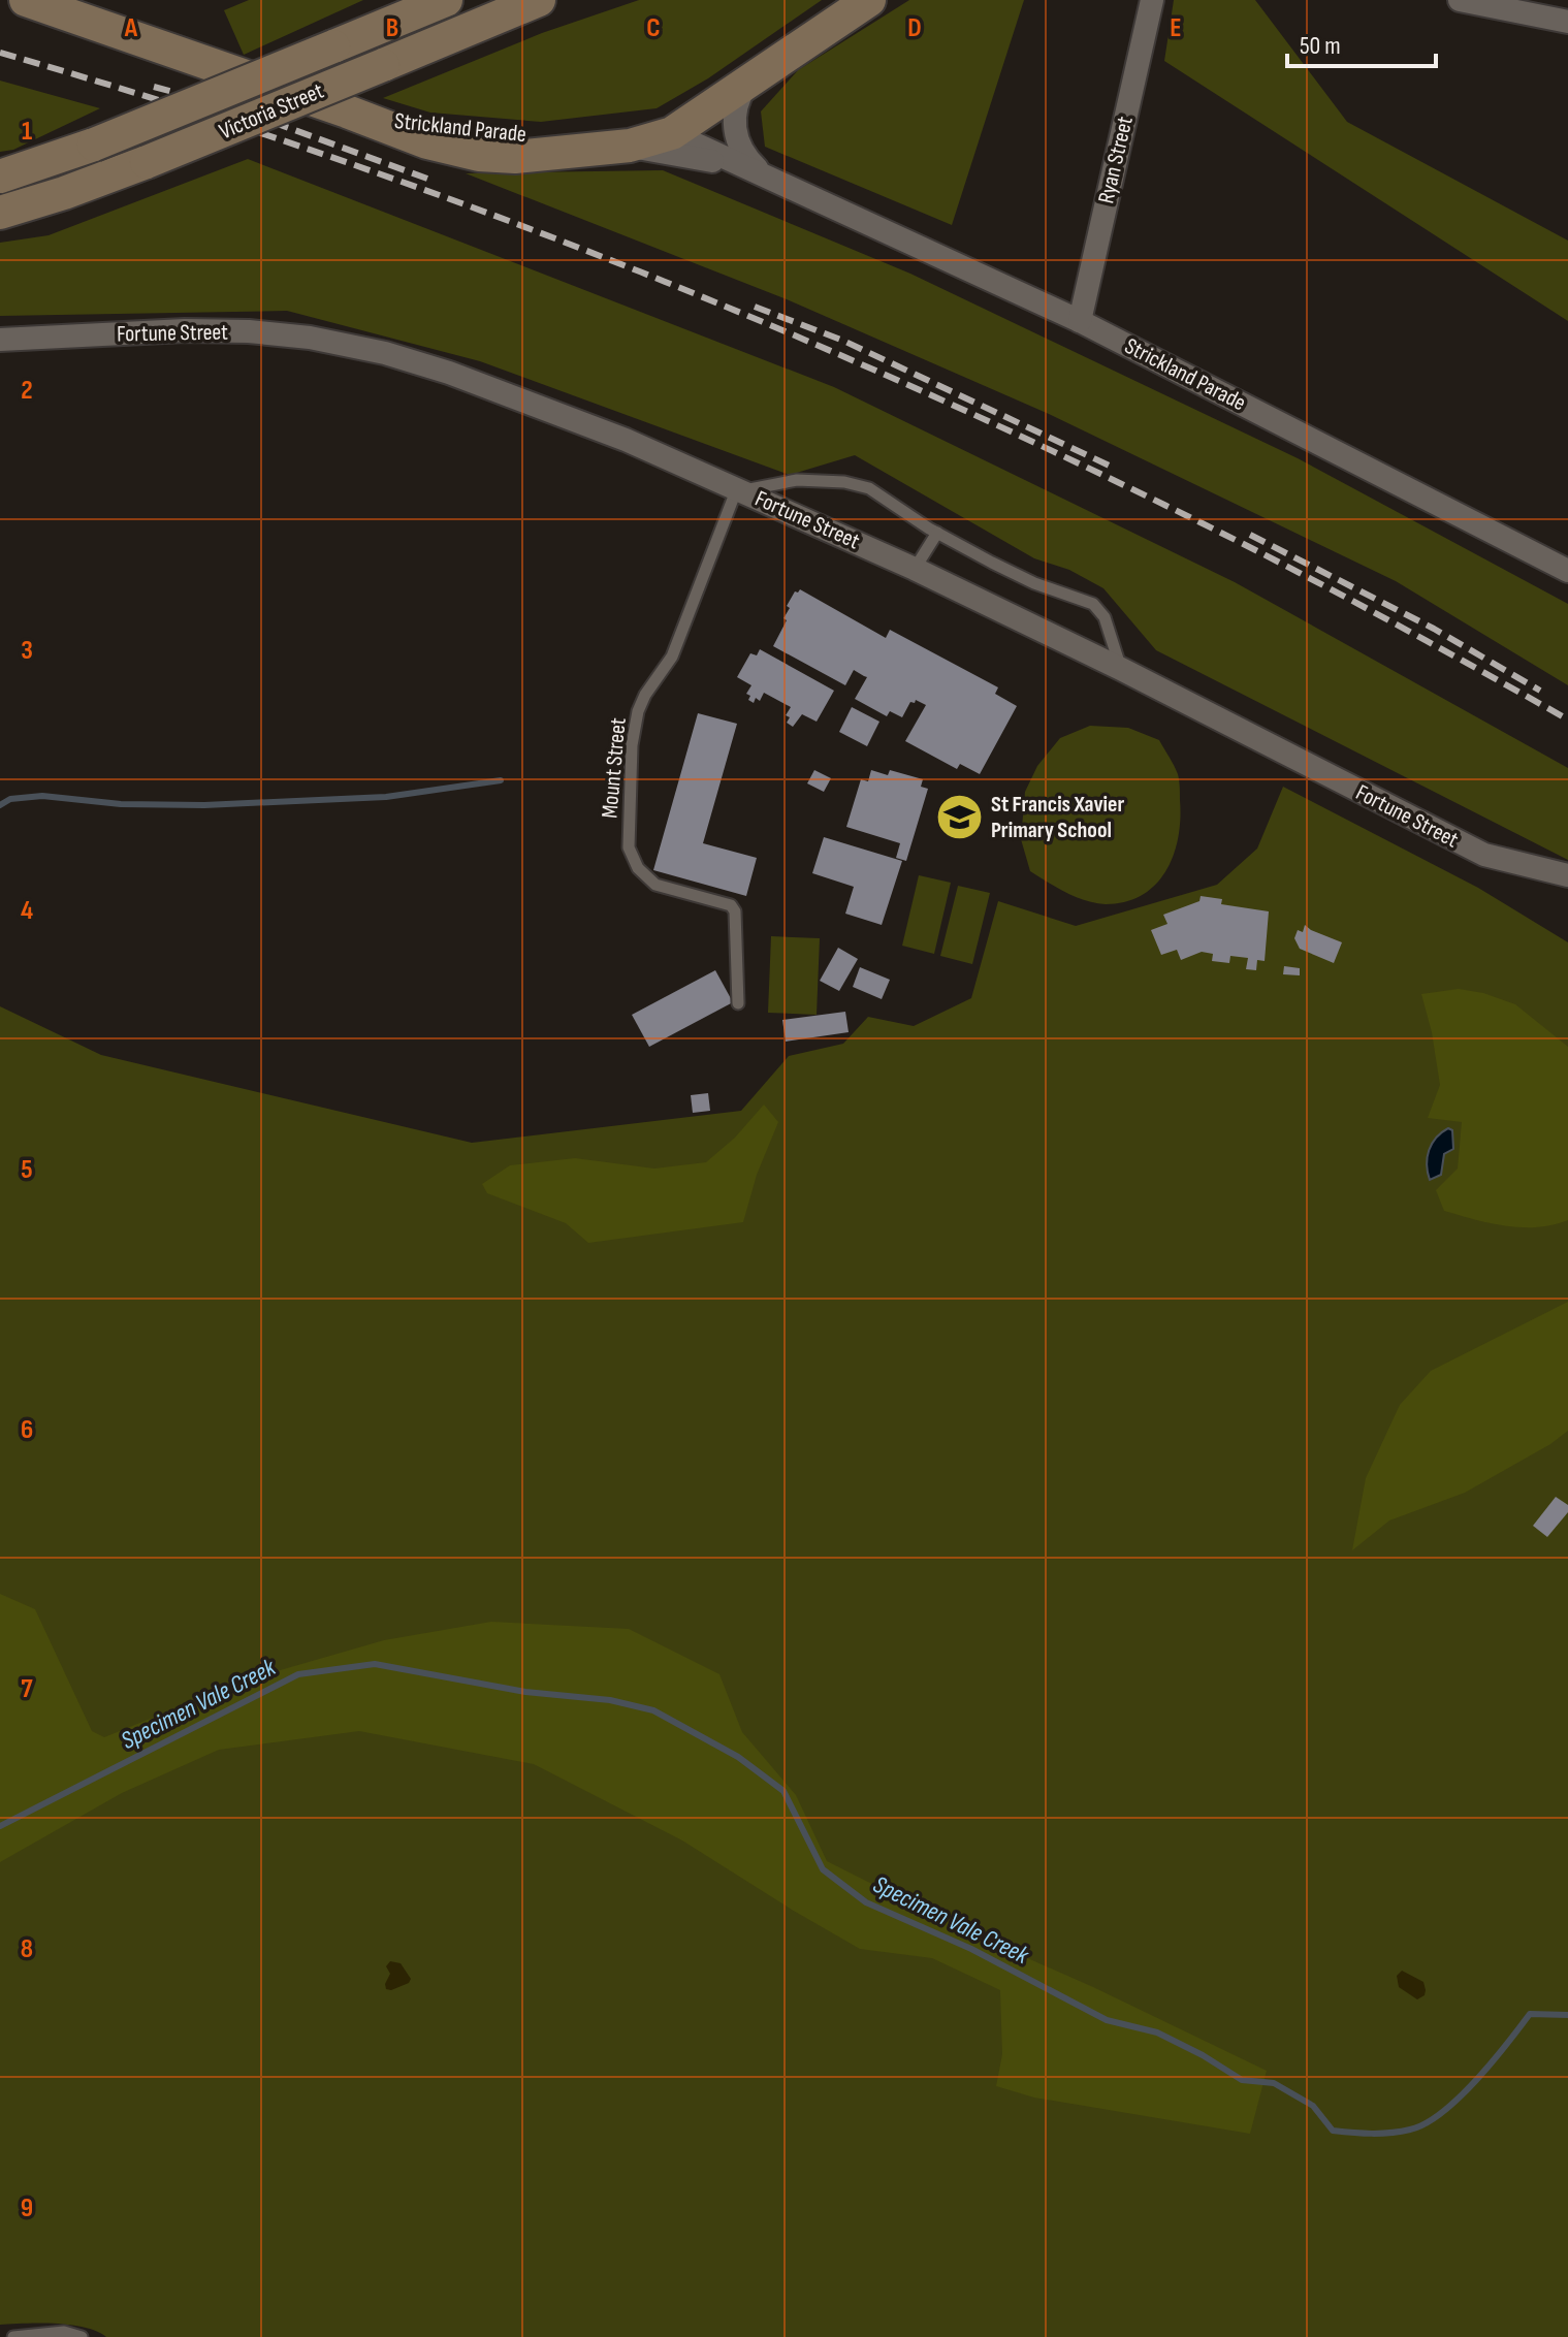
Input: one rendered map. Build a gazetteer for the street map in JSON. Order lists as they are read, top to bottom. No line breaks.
{"streets":{"street":["Victoria Street","Strickland Parade","Ryan Street","Fortune Street"],"lane":["Mount Street"]},"crossings":[["Strickland Parade","Ryan Street"],["Fortune Street","Mount Street"]],"water":["Specimen Vale Creek"],"places":{"school or university":["St Francis Xavier Primary School"]},"scale_bar":"50 m","grid":{"columns":["A","B","C","D","E"],"rows":["1","2","3","4","5","6","7","8","9"]}}
